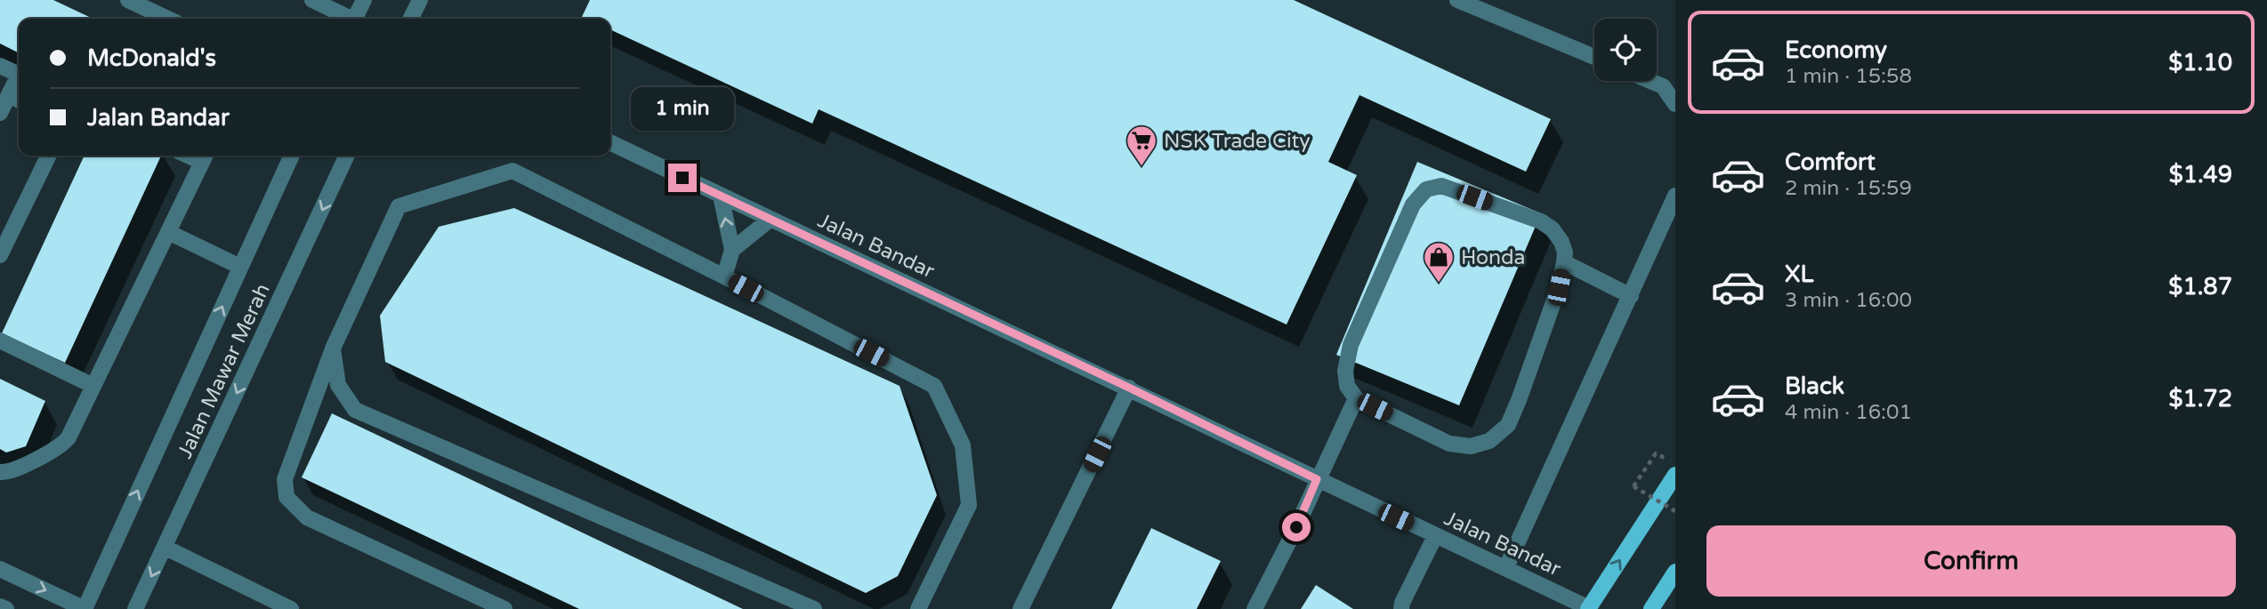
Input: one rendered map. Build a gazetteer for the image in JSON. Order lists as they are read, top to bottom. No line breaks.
{"streets":{"main road":["Jalan Bandar"],"street":["Jalan Mawar Merah"]},"places":{"supermarket":["NSK Trade City"],"shop":["Honda"]},"page":{"list":[{"name":"Economy","note":"1 min · 15:58","value":"$1.10"},{"name":"Comfort","note":"2 min · 15:59","value":"$1.49"},{"name":"XL","note":"3 min · 16:00","value":"$1.87"},{"name":"Black","note":"4 min · 16:01","value":"$1.72"}],"banner":["McDonald's","Jalan Bandar"],"bubble":"1 min","buttons":"Confirm"}}
